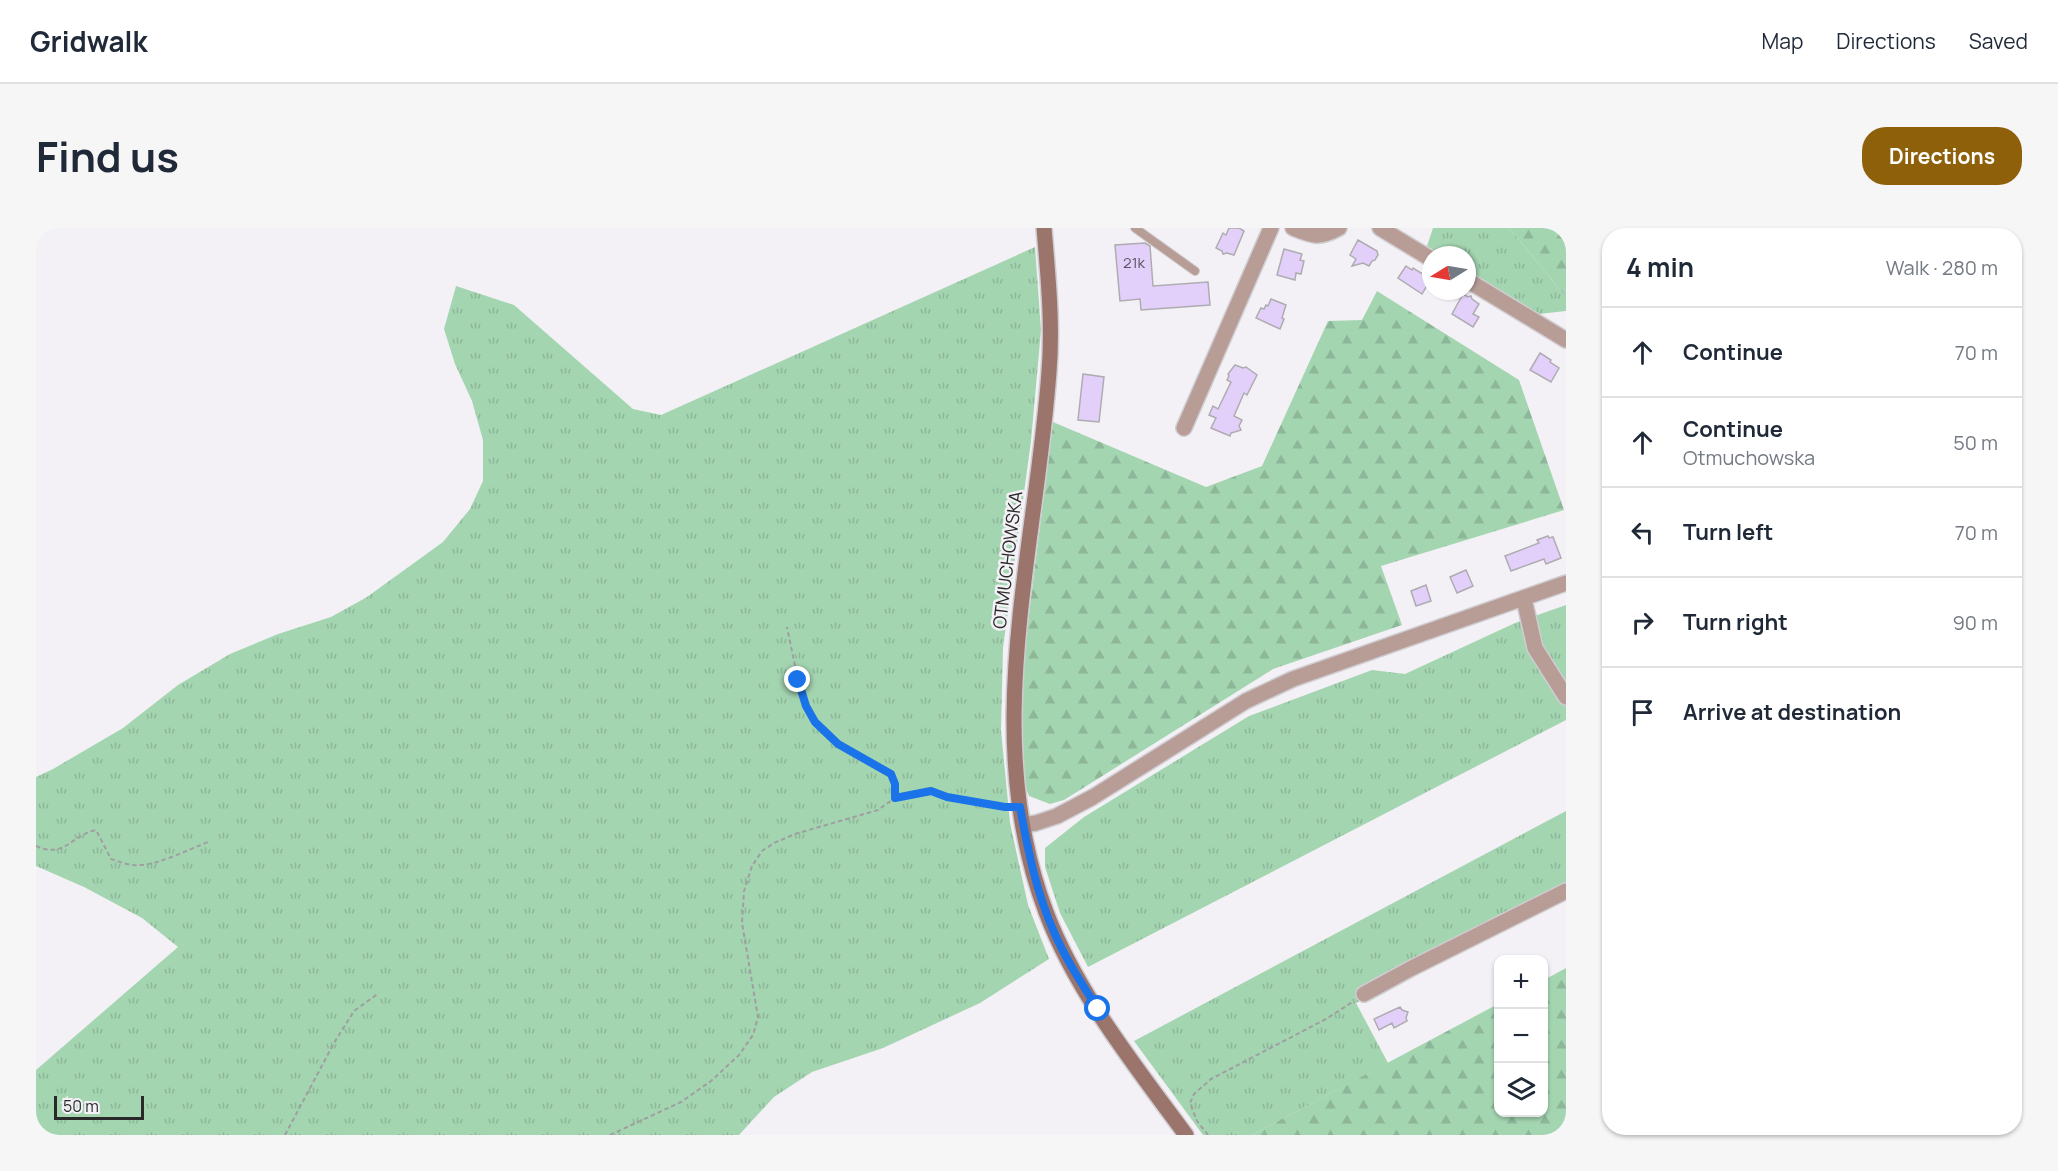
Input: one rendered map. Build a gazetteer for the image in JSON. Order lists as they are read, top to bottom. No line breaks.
{"streets":{"main road":["OTMUCHOWSKA"]},"house_numbers":["21k"],"scale_bar":"50 m","north":"left","page":{"header":"Gridwalk","nav":["Map","Directions","Saved"],"title":"Find us","buttons":"Directions","heading":["4 min","Walk · 280 m"],"list":[["Continue","70 m"],["Continue","Otmuchowska","50 m"],["Turn left","70 m"],["Turn right","90 m"],"Arrive at destination"],"map_buttons":["+","−"],"scale":"50 m"}}
